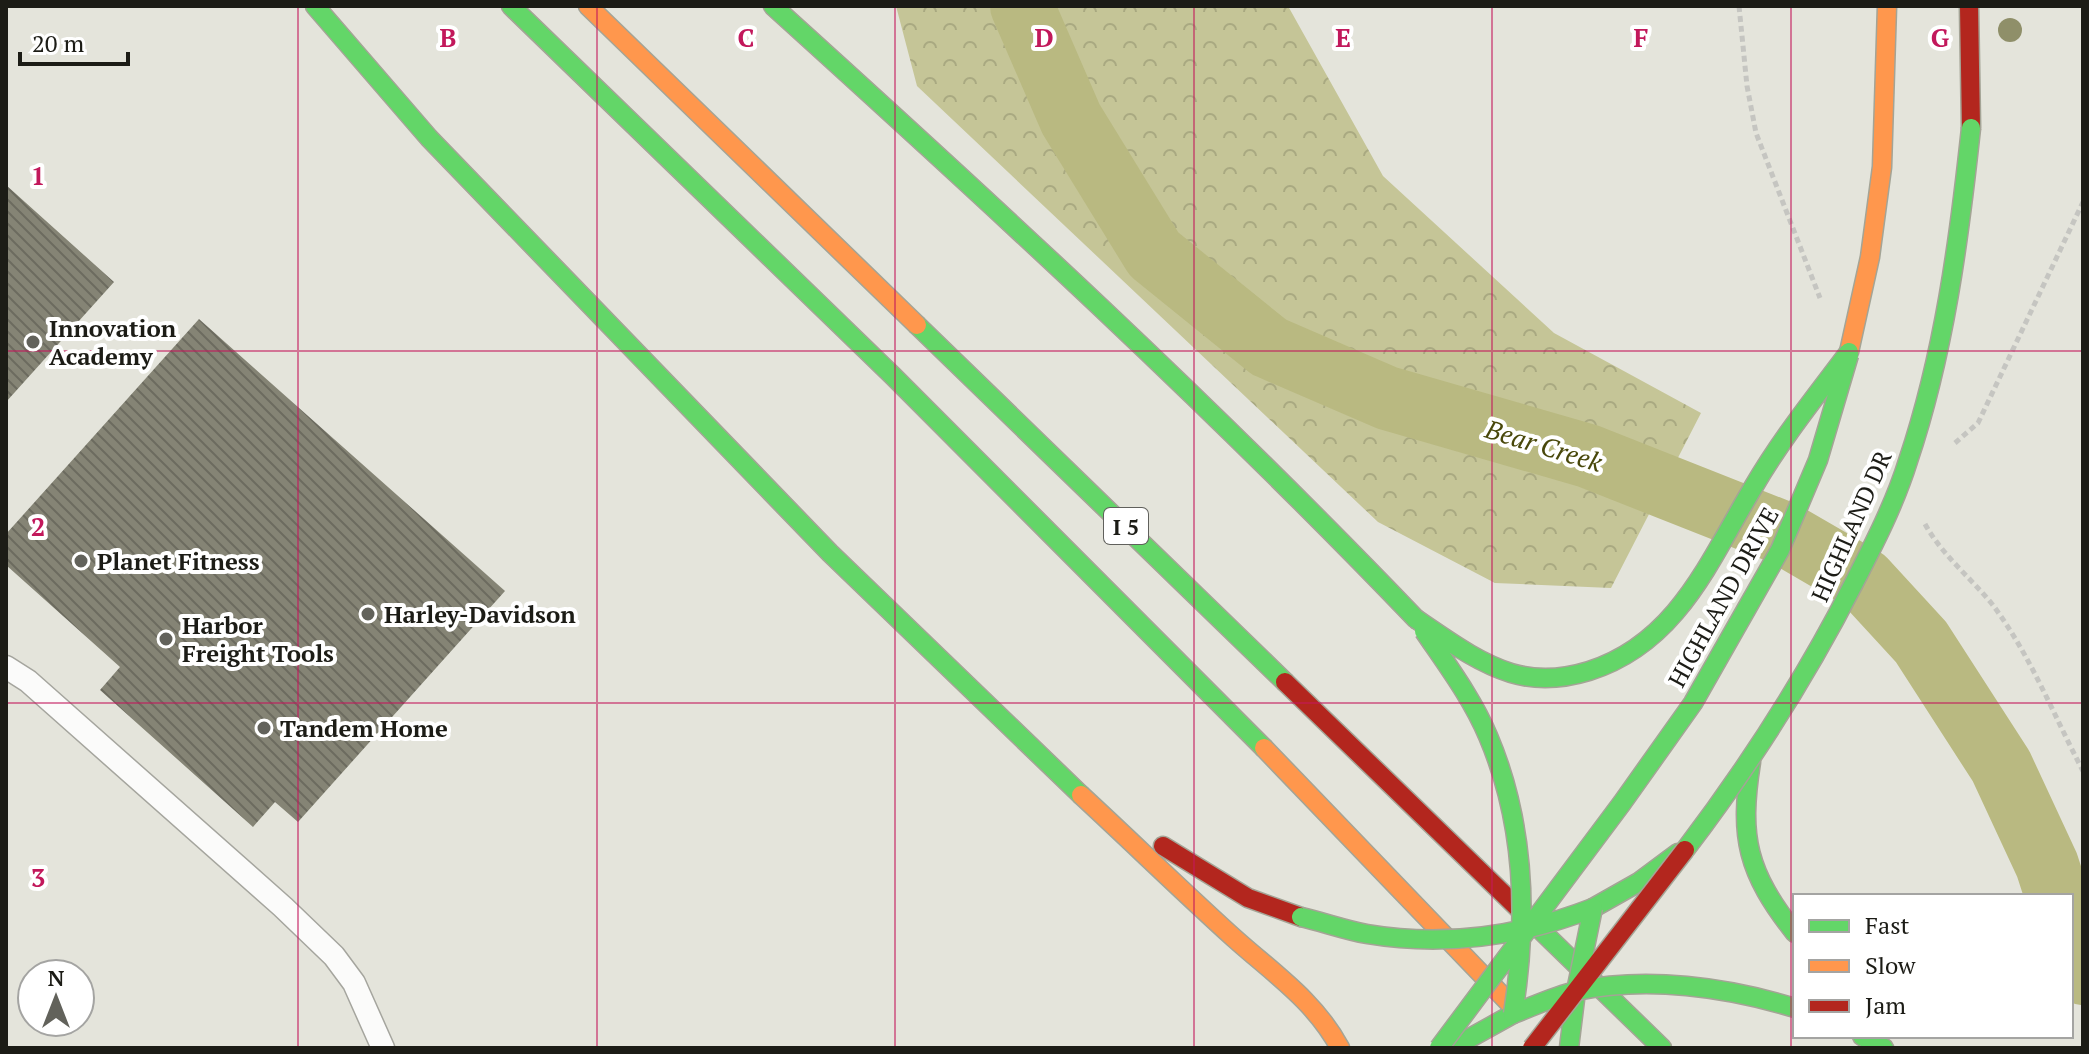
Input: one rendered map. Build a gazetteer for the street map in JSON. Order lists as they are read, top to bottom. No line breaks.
{"streets":{"main road":["I 5","HIGHLAND DR","HIGHLAND DRIVE"]},"water":["Bear Creek"],"places":["Innovation Academy","Planet Fitness","Harley-Davidson","Harbor Freight Tools","Tandem Home"],"legend":["Fast","Slow","Jam"],"scale_bar":"20 m","north":"top","grid":{"columns":["B","C","D","E","F","G"],"rows":["1","2","3"]}}
